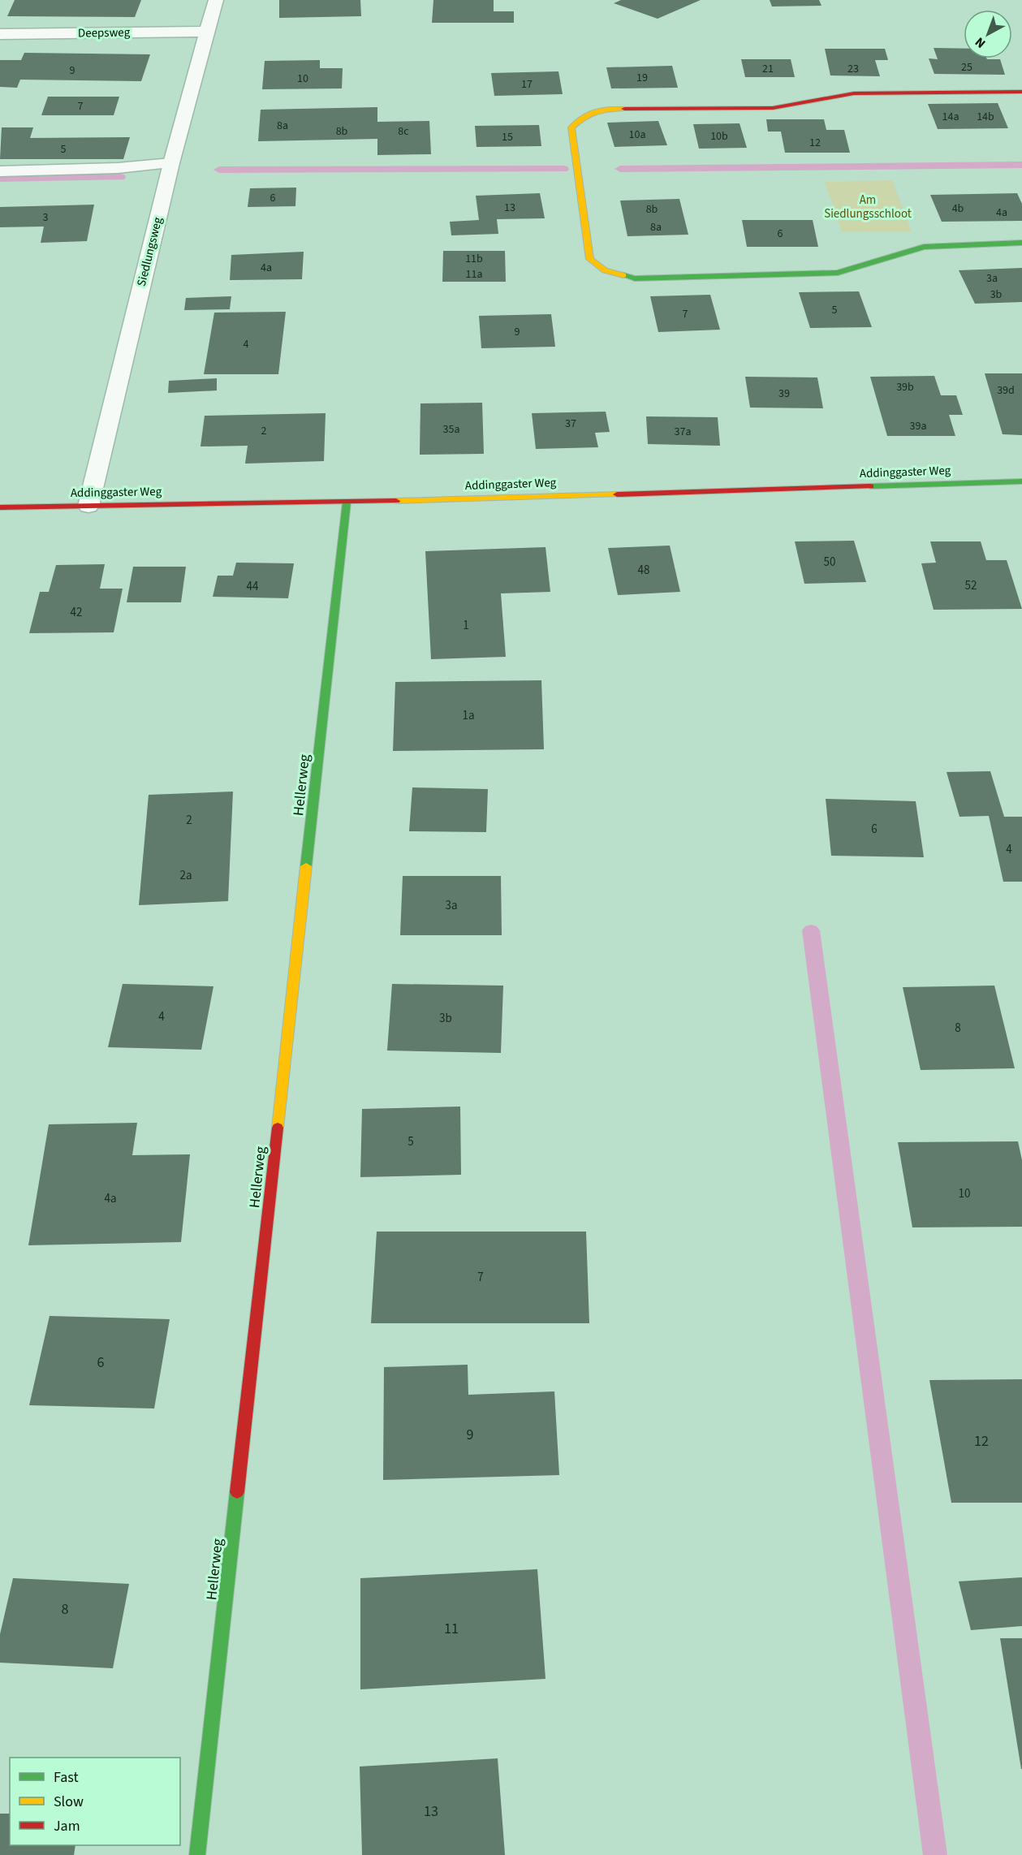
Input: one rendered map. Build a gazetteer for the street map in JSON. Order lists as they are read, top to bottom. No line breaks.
{"streets":{"street":["Deepsweg","Siedlungsweg","Addinggaster Weg","Hellerweg"]},"crossings":[["Deepsweg","Siedlungsweg"],["Siedlungsweg","Addinggaster Weg"],["Addinggaster Weg","Hellerweg"]],"parks":["Am Siedlungsschloot"],"house_numbers":["25","21","23","9","19","10","17","7","14a","14b","8a","8b","8c","10a","10b","15","12","5","6","13","4b","8b","4a","3","8a","6","11b","4a","11a","3a","3b","5","7","9","4","39b","39d","39","37","39a","35a","2","37a","50","48","52","44","42","1","1a","2","6","4","2a","3a","4","3b","8","5","10","4a","7","6","9","12","8","11","13"],"legend":["Fast","Slow","Jam"],"north":"bottom left"}
